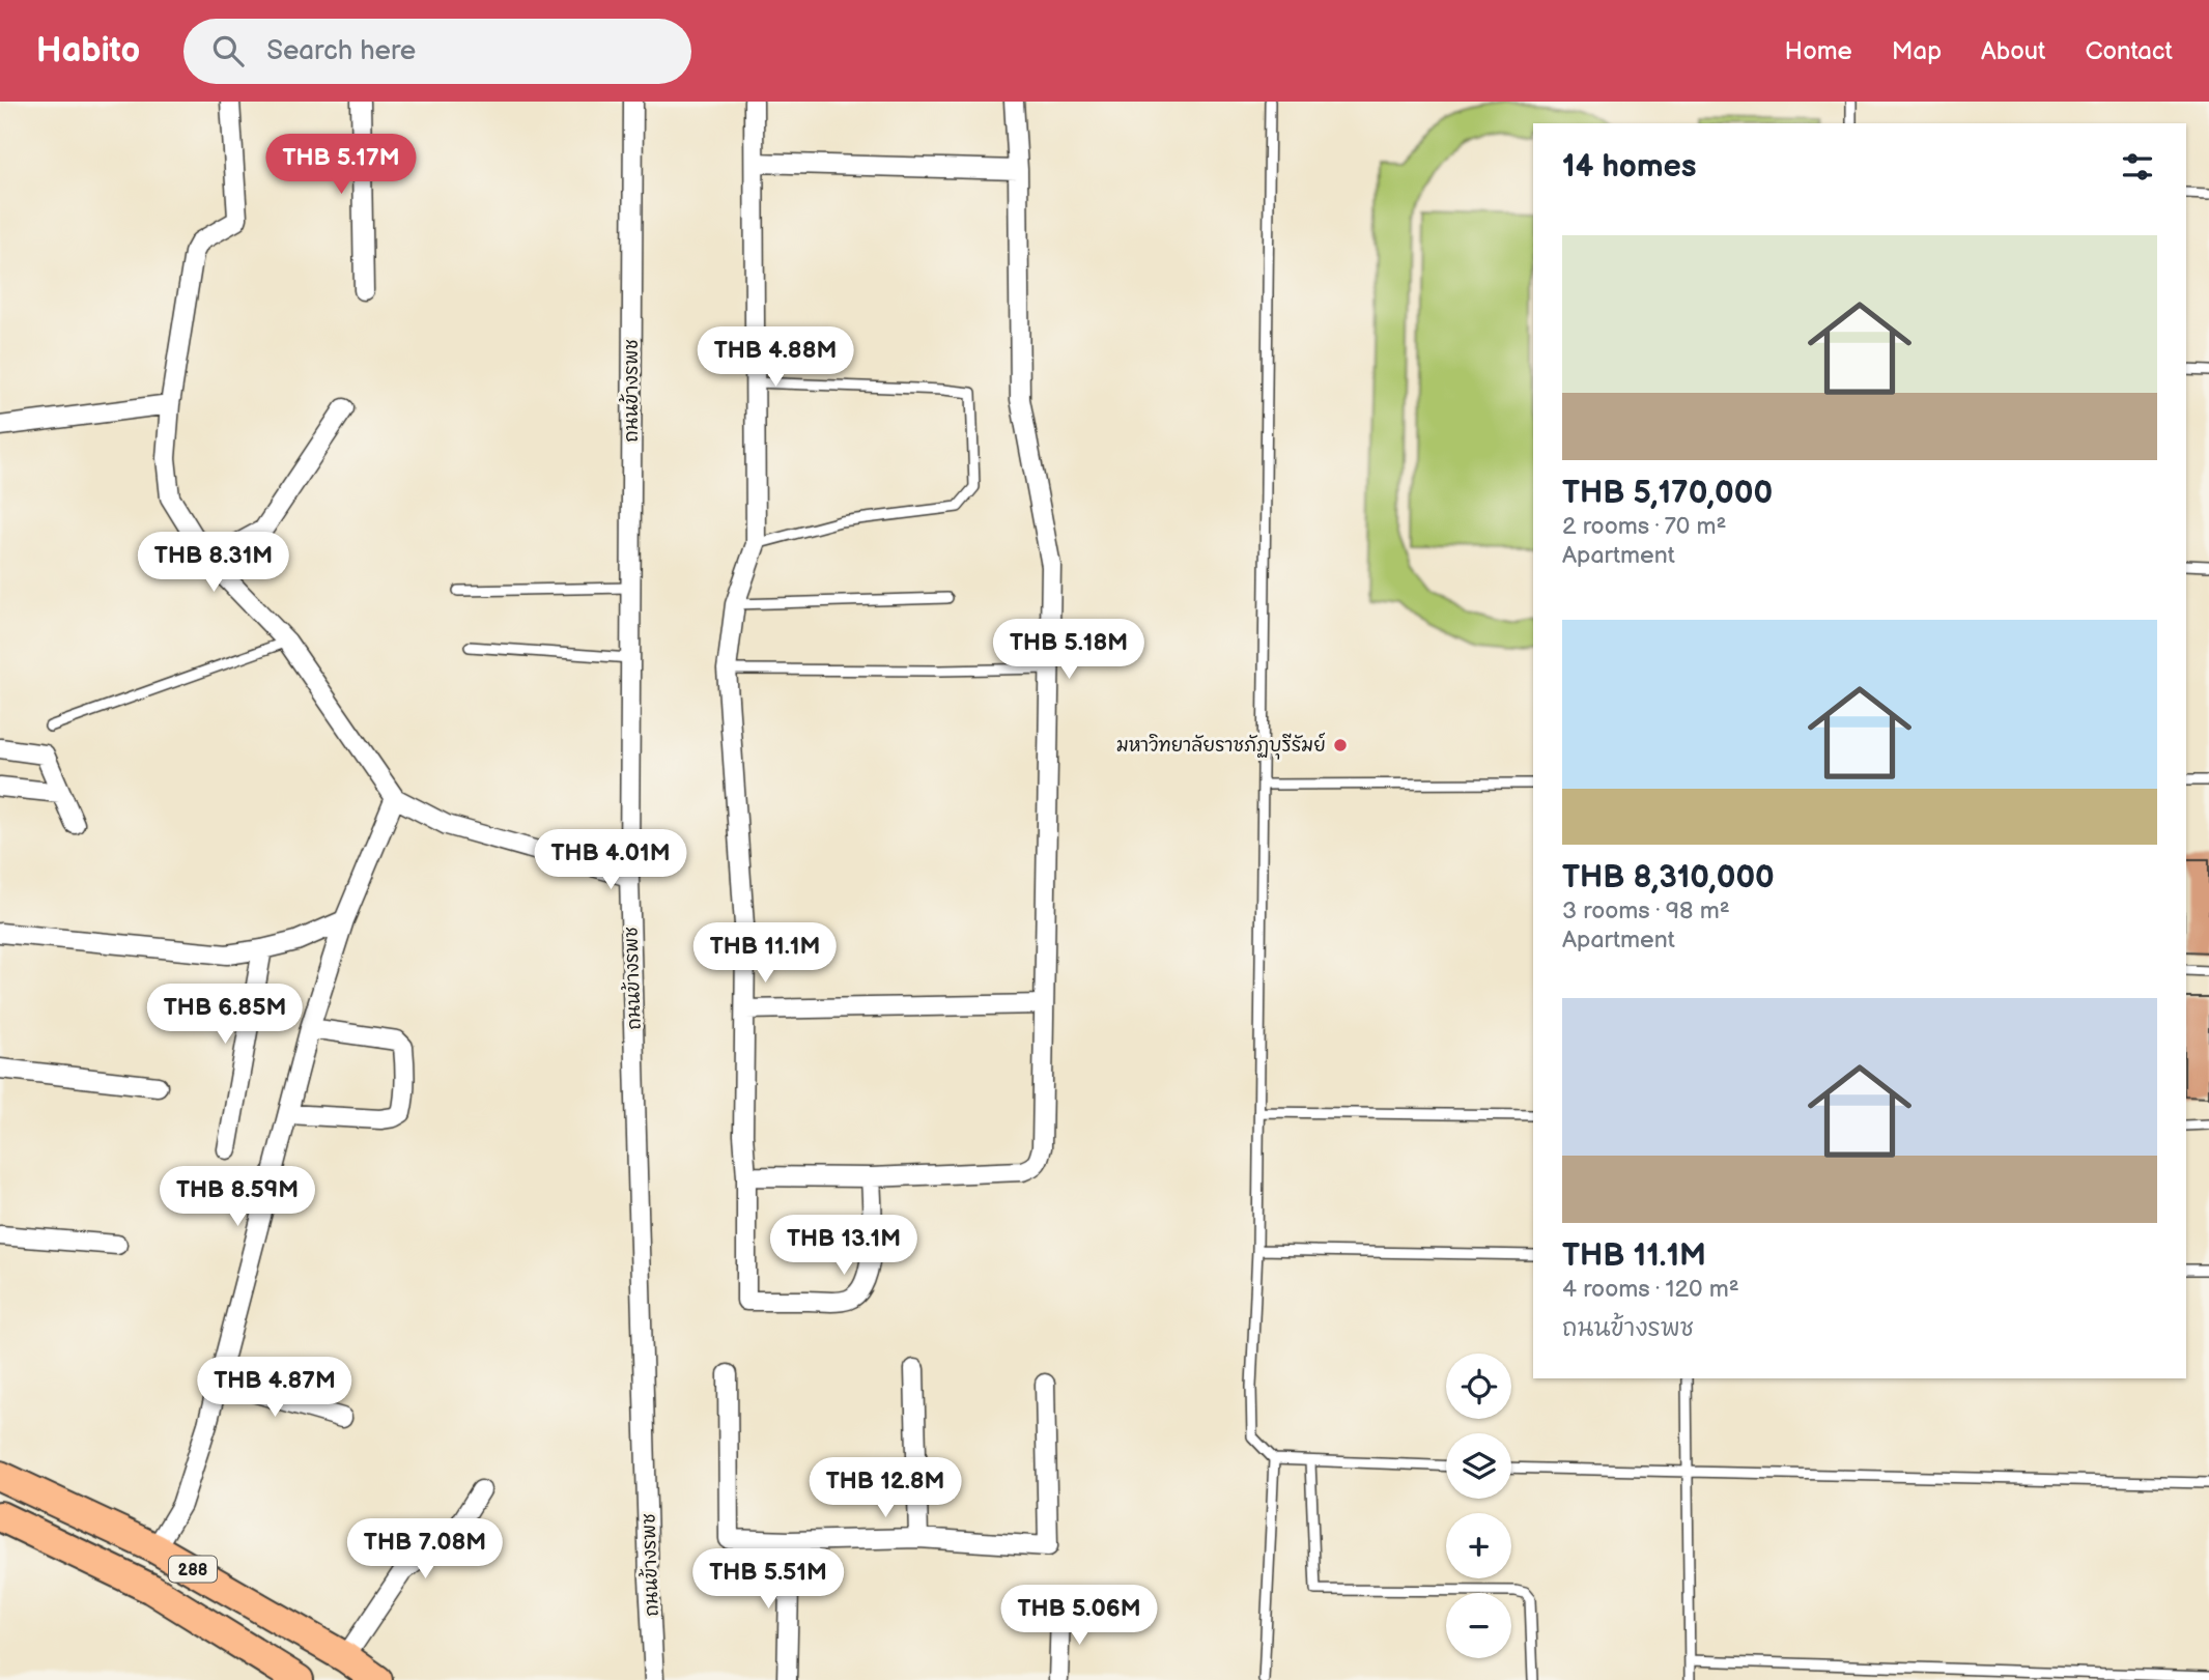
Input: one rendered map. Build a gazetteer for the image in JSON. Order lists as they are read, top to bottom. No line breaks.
{"streets":{"main road":["288"],"street":["ถนนข้างรพช"]},"places":["มหาวิทยาลัยราชภัฏบุรีรัมย์"],"page":{"header":"Habito","search":"Search here","nav":["Home","Map","About","Contact"],"heading":"14 homes","price":["THB 5.17M","THB 4.88M","THB 8.31M","THB 5.18M","THB 4.01M","THB 11.1M","THB 6.85M","THB 8.59M","THB 13.1M","THB 4.87M","THB 12.8M","THB 7.08M","THB 5.51M","THB 5.06M"],"list":[{"name":"THB 5,170,000","note":"2 rooms · 70 m² · Apartment"},{"name":"THB 8,310,000","note":"3 rooms · 98 m² · Apartment"},{"name":"THB 11.1M","note":"4 rooms · 120 m² · ถนนข้างรพช"}],"map_buttons":["+","−"]}}
